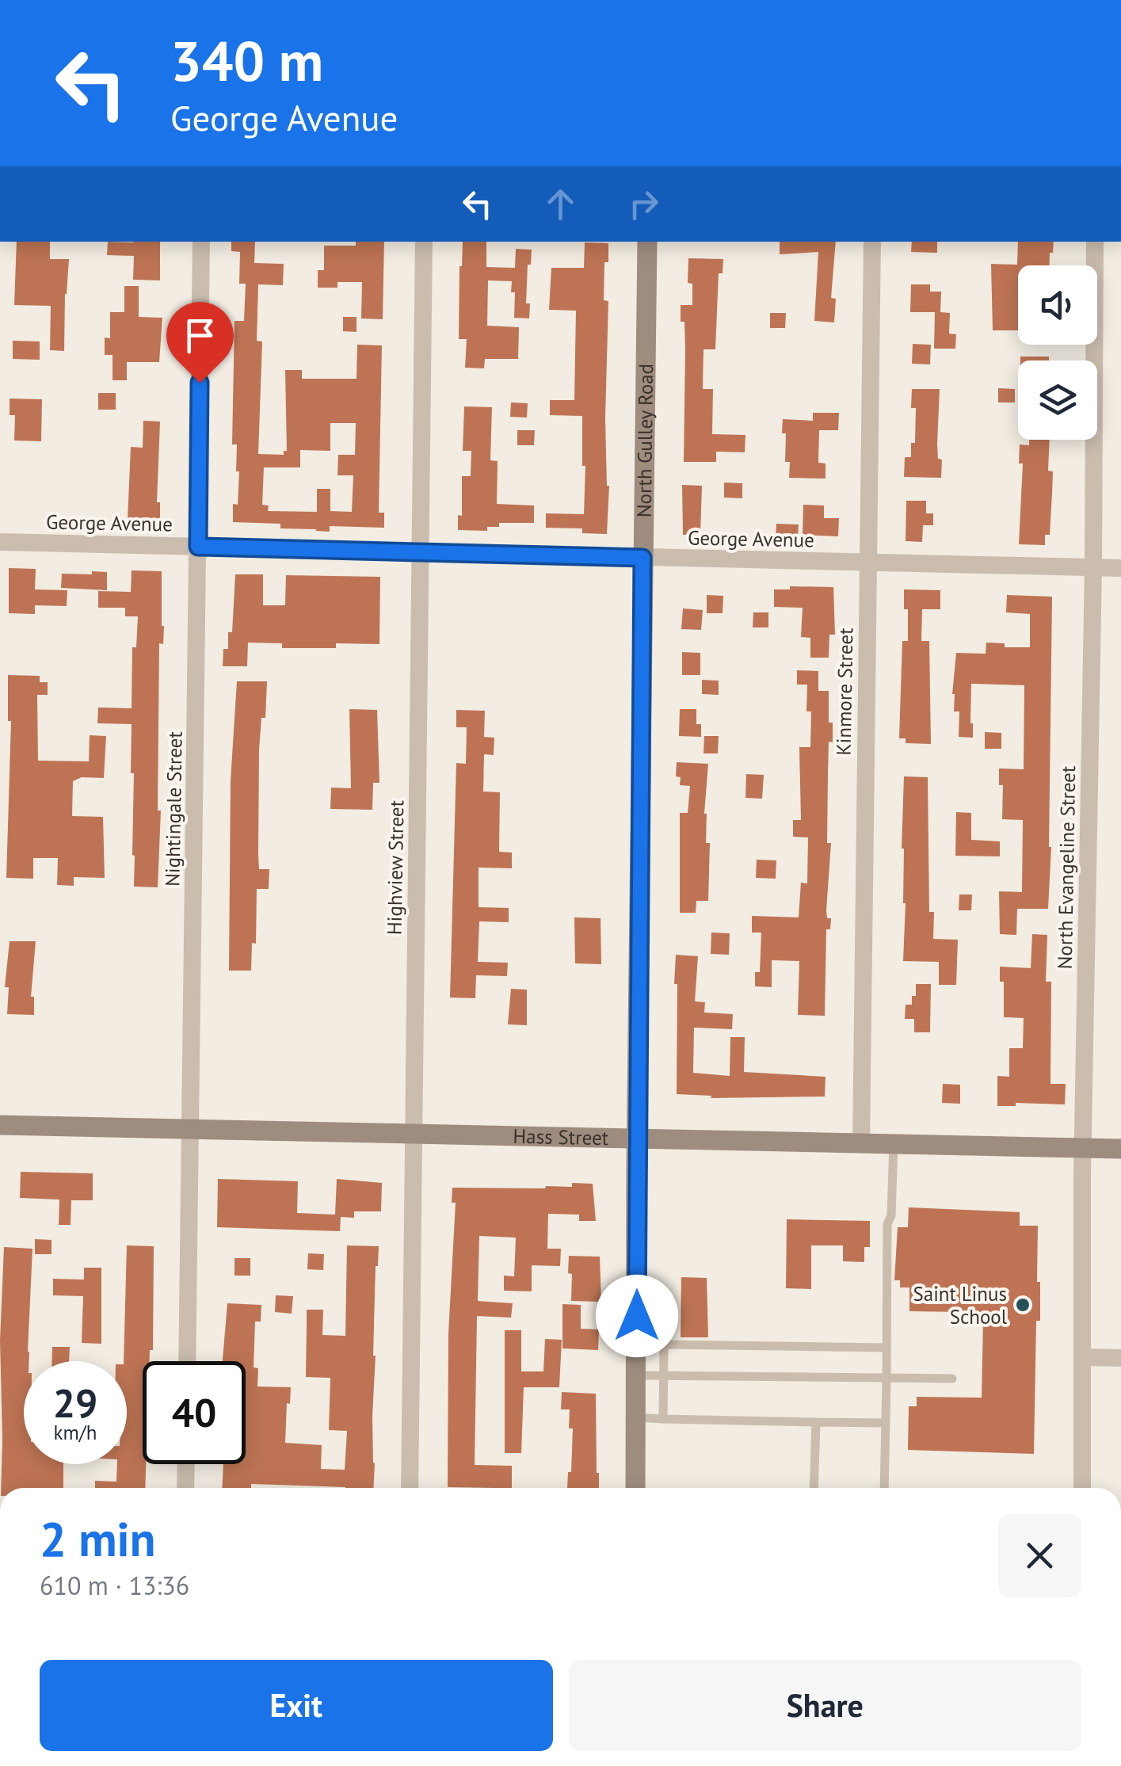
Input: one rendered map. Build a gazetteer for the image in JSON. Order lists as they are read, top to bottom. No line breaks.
{"streets":{"street":["North Gulley Road","George Avenue","Kinmore Street","Nightingale Street","Highview Street","North Evangeline Street","Hass Street"]},"crossings":[["North Gulley Road","George Avenue"],["North Gulley Road","Hass Street"],["George Avenue","Kinmore Street"],["George Avenue","Nightingale Street"],["George Avenue","Highview Street"],["George Avenue","North Evangeline Street"],["Kinmore Street","Hass Street"],["Nightingale Street","Hass Street"],["Highview Street","Hass Street"],["North Evangeline Street","Hass Street"]],"places":["Saint Linus School"],"page":{"turn":["340 m","George Avenue"],"speed":"29 km/h","limit":"40","heading":["2 min","610 m · 13:36"],"buttons":["Exit","Share"]}}
